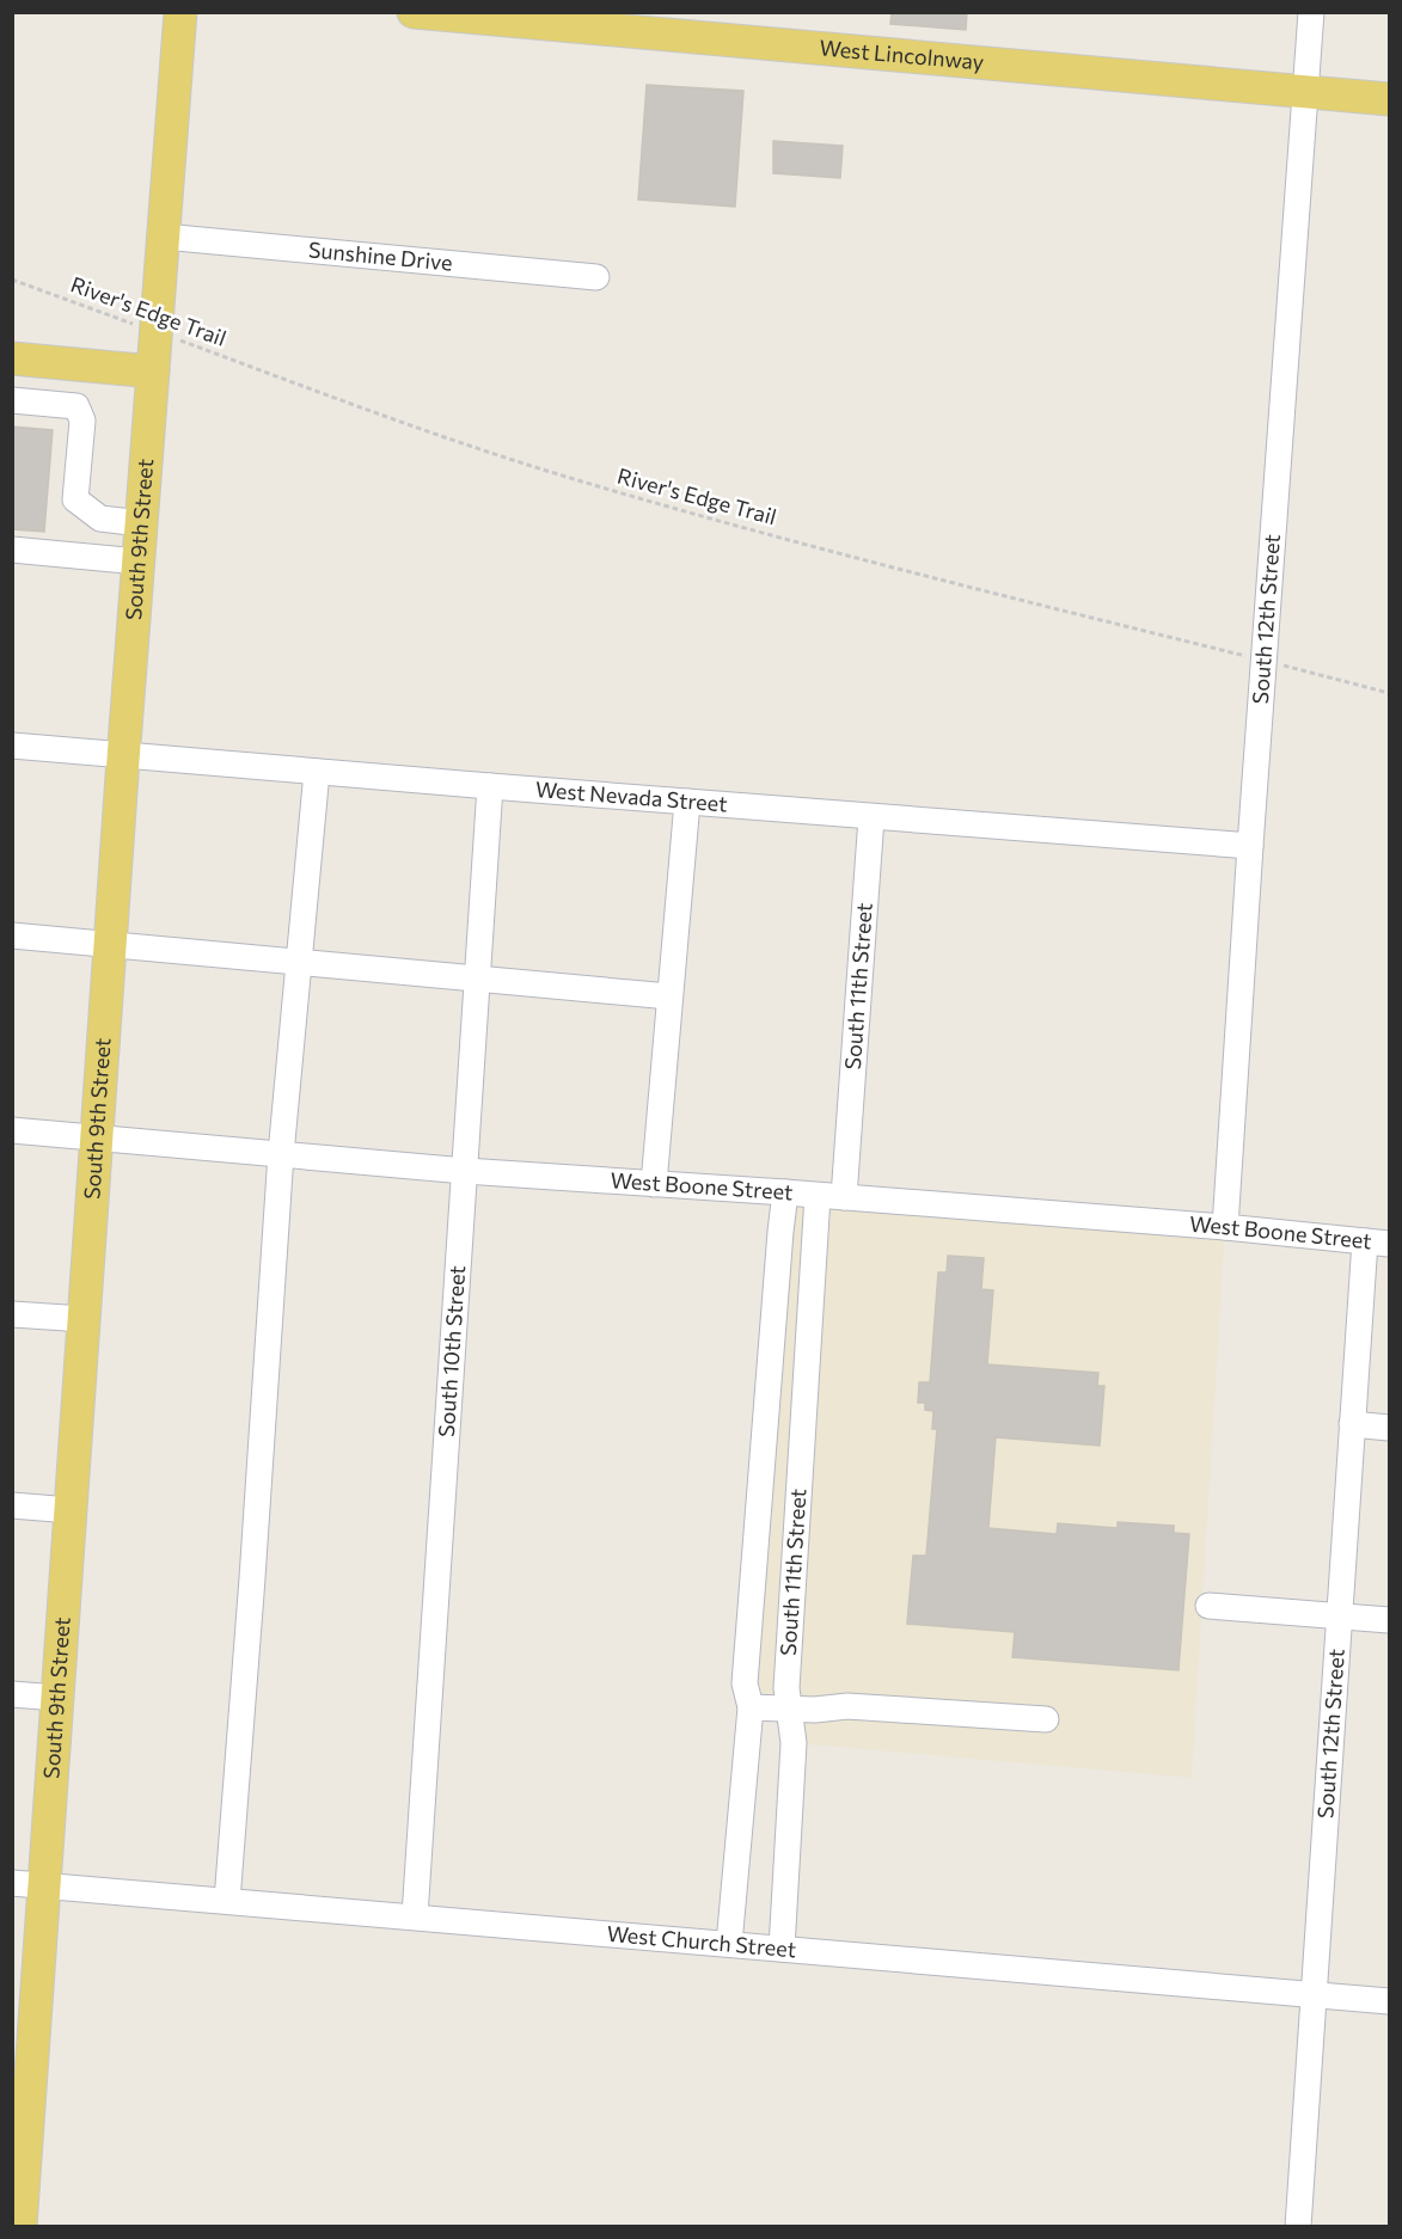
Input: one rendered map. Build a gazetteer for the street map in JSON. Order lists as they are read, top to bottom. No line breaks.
{"streets":{"main road":["West Lincolnway","South 9th Street"],"street":["Sunshine Drive","South 12th Street","West Nevada Street","South 11th Street","West Boone Street","South 10th Street","West Church Street"],"path":["River's Edge Trail"]},"crossings":[["West Lincolnway","South 12th Street"],["Sunshine Drive","South 9th Street"],["River's Edge Trail","South 9th Street"],["River's Edge Trail","South 12th Street"],["South 9th Street","West Nevada Street"],["South 9th Street","West Boone Street"],["South 9th Street","West Church Street"],["South 12th Street","West Nevada Street"],["South 12th Street","West Boone Street"],["South 12th Street","West Church Street"],["West Nevada Street","South 11th Street"],["West Nevada Street","South 10th Street"],["South 11th Street","West Boone Street"],["South 11th Street","West Church Street"],["West Boone Street","South 10th Street"],["South 10th Street","West Church Street"]]}
